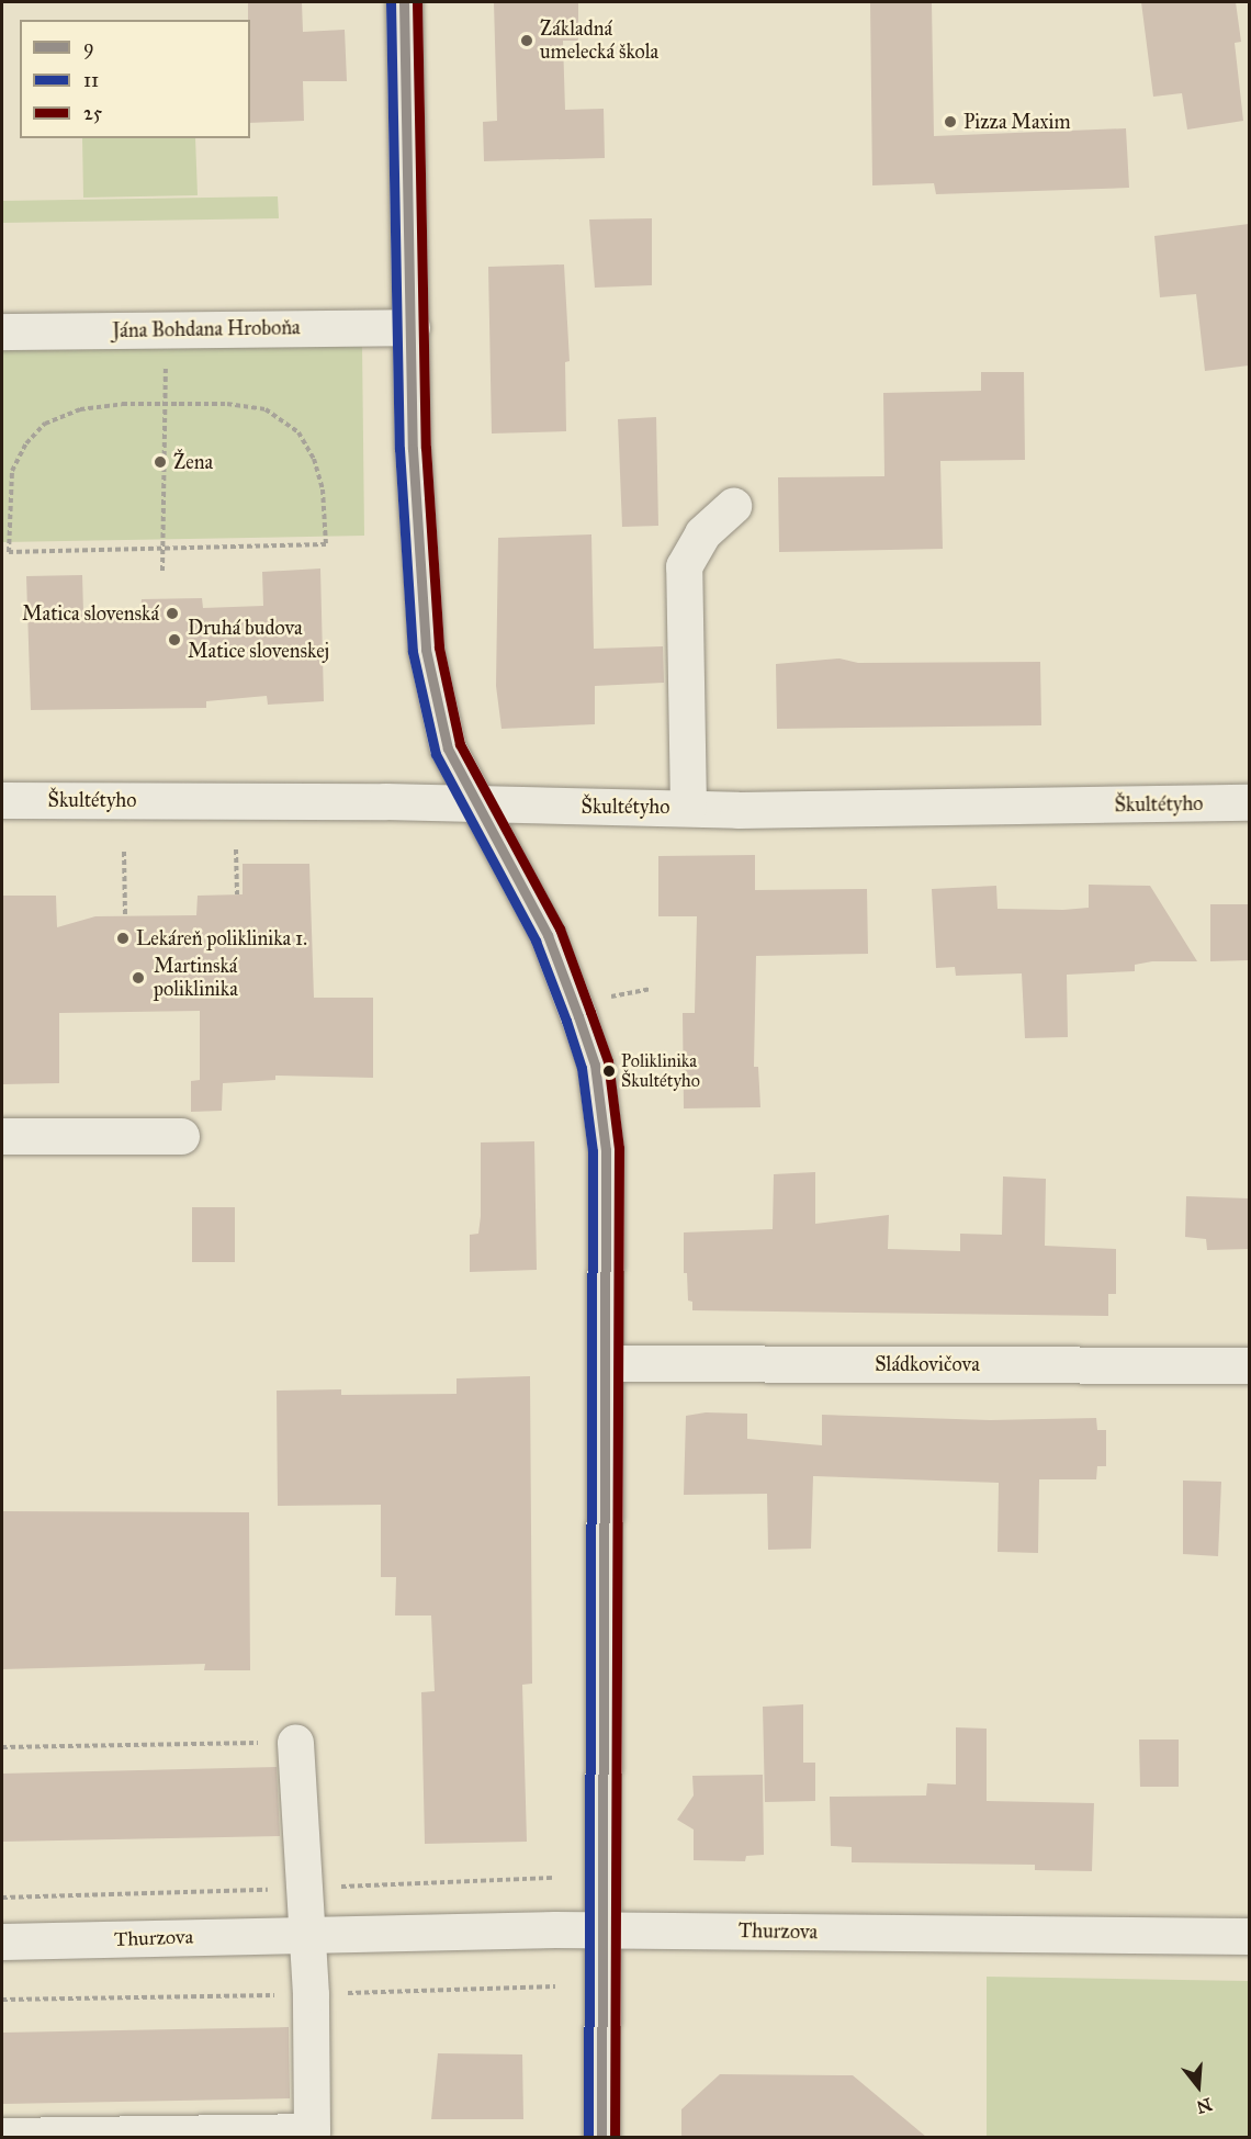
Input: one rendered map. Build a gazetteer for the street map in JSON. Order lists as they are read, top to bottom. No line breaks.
{"streets":{"street":["Jána Bohdana Hroboňa","Škultétyho","Sládkovičova","Thurzova"]},"places":["Základná umelecká škola","Pizza Maxim","Žena","Matica slovenská","Druhá budova Matice slovenskej","Lekáreň poliklinika 1.","Martinská poliklinika","Poliklinika Škultétyho"],"lines":["transit line 9","transit line 11","transit line 25"],"legend":["9","11","25"],"north":"bottom"}
